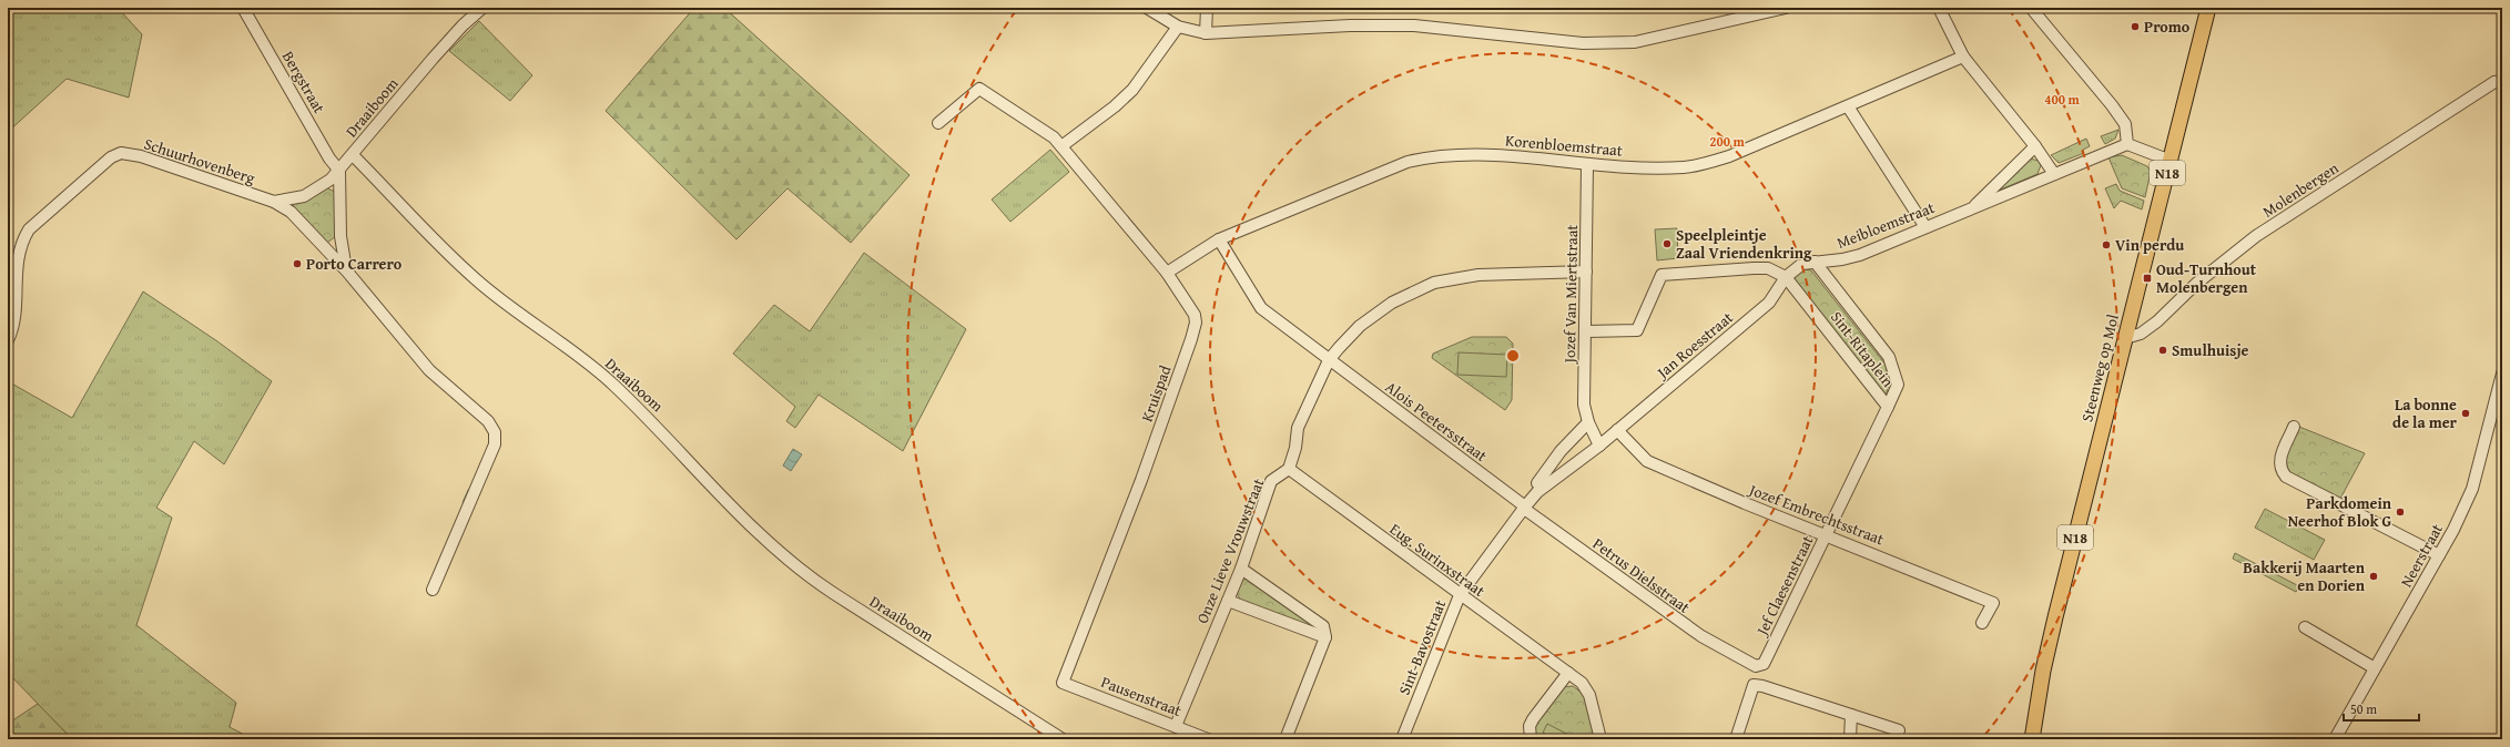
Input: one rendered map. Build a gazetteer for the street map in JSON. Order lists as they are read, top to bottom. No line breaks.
{"streets":{"main road":["N18","Steenweg op Mol"],"street":["Bergstraat","Draaiboom","Korenbloemstraat","Schuurhovenberg","Molenbergen","Meibloemstraat","Jozef Van Miertstraat","Jan Roesstraat","Sint-Ritaplein","Kruispad","Alois Peetersstraat","Jozef Embrechtsstraat","Onze Lieve Vrouwstraat","Neerstraat","Eug. Surinxstraat","Petrus Dielsstraat","Jef Claesenstraat","Sint-Bavostraat","Pausenstraat"]},"crossings":[["Bergstraat","Schuurhovenberg"],["Draaiboom","Schuurhovenberg"],["Korenbloemstraat","Jozef Van Miertstraat"],["Korenbloemstraat","Kruispad"],["Korenbloemstraat","Alois Peetersstraat"],["Molenbergen","Steenweg op Mol"],["Meibloemstraat","Jan Roesstraat"],["Meibloemstraat","Sint-Ritaplein"],["Jozef Van Miertstraat","Jan Roesstraat"],["Jozef Van Miertstraat","Sint-Bavostraat"],["Jan Roesstraat","Sint-Ritaplein"],["Jan Roesstraat","Jozef Embrechtsstraat"],["Jan Roesstraat","Sint-Bavostraat"],["Sint-Ritaplein","Jef Claesenstraat"],["Kruispad","Pausenstraat"],["Alois Peetersstraat","Petrus Dielsstraat"],["Alois Peetersstraat","Sint-Bavostraat"],["Jozef Embrechtsstraat","Jef Claesenstraat"],["Onze Lieve Vrouwstraat","Eug. Surinxstraat"],["Onze Lieve Vrouwstraat","Pausenstraat"],["Eug. Surinxstraat","Sint-Bavostraat"],["Petrus Dielsstraat","Jef Claesenstraat"],["Petrus Dielsstraat","Sint-Bavostraat"]],"places":{"other":["Promo","Speelpleintje Zaal Vriendenkring","Vin perdu","Porto Carrero","Smulhuisje","La bonne de la mer","Parkdomein Neerhof Blok G","Bakkerij Maarten en Dorien"],"transit":["Oud-Turnhout Molenbergen"]},"scale_bar":"50 m","rings":["400 m","200 m"]}
